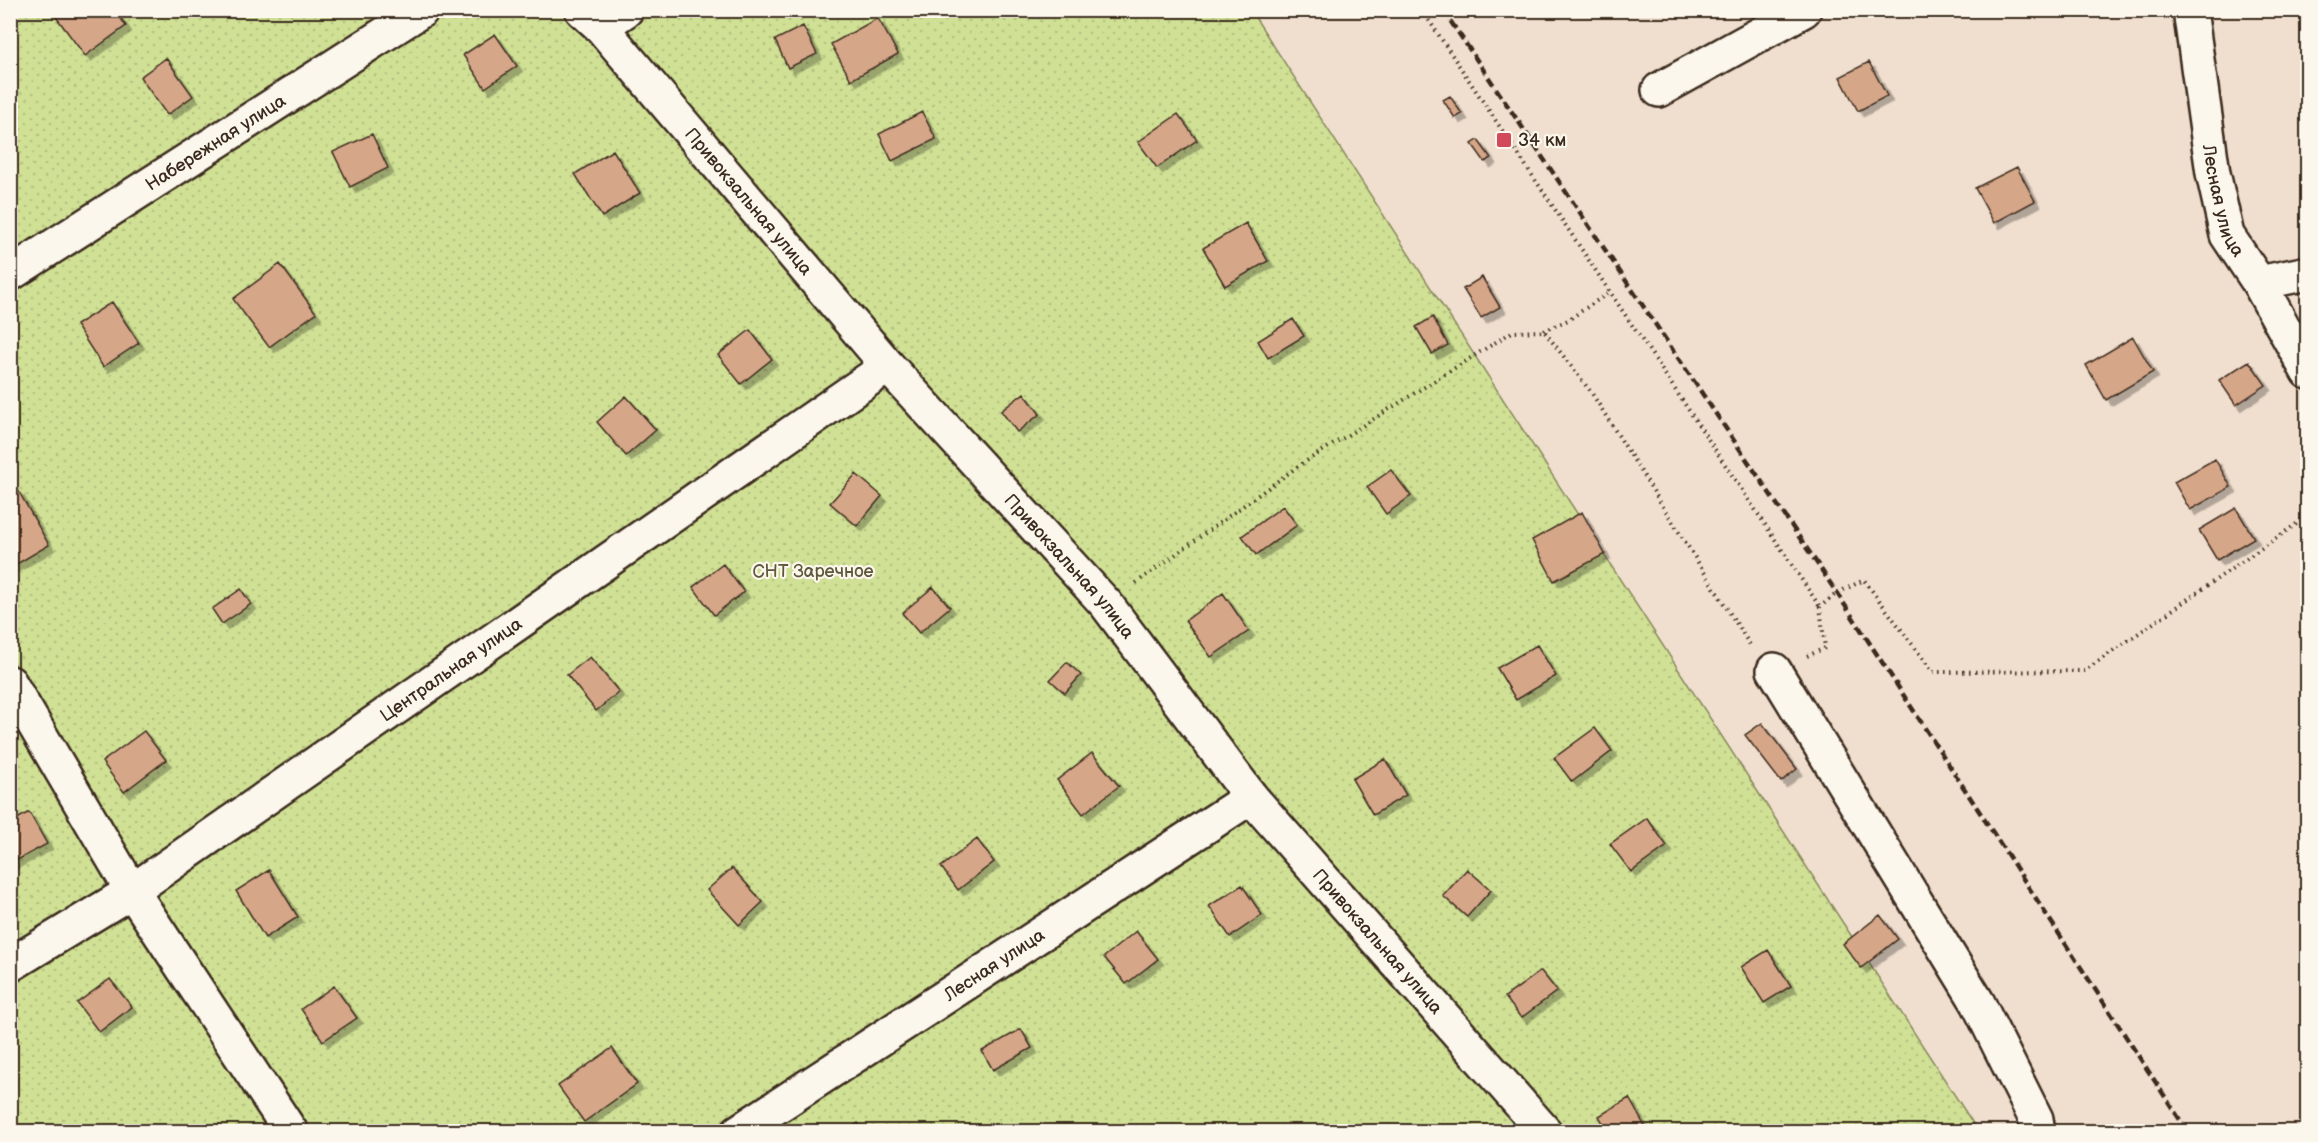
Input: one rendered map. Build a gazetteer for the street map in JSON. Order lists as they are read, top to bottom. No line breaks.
{"streets":{"street":["Набережная улица","Лесная улица","Привокзальная улица","Центральная улица"]},"crossings":[["Лесная улица","Привокзальная улица"],["Привокзальная улица","Центральная улица"]],"parks":["СНТ Заречное"],"places":{"transit":["34 км"]}}
